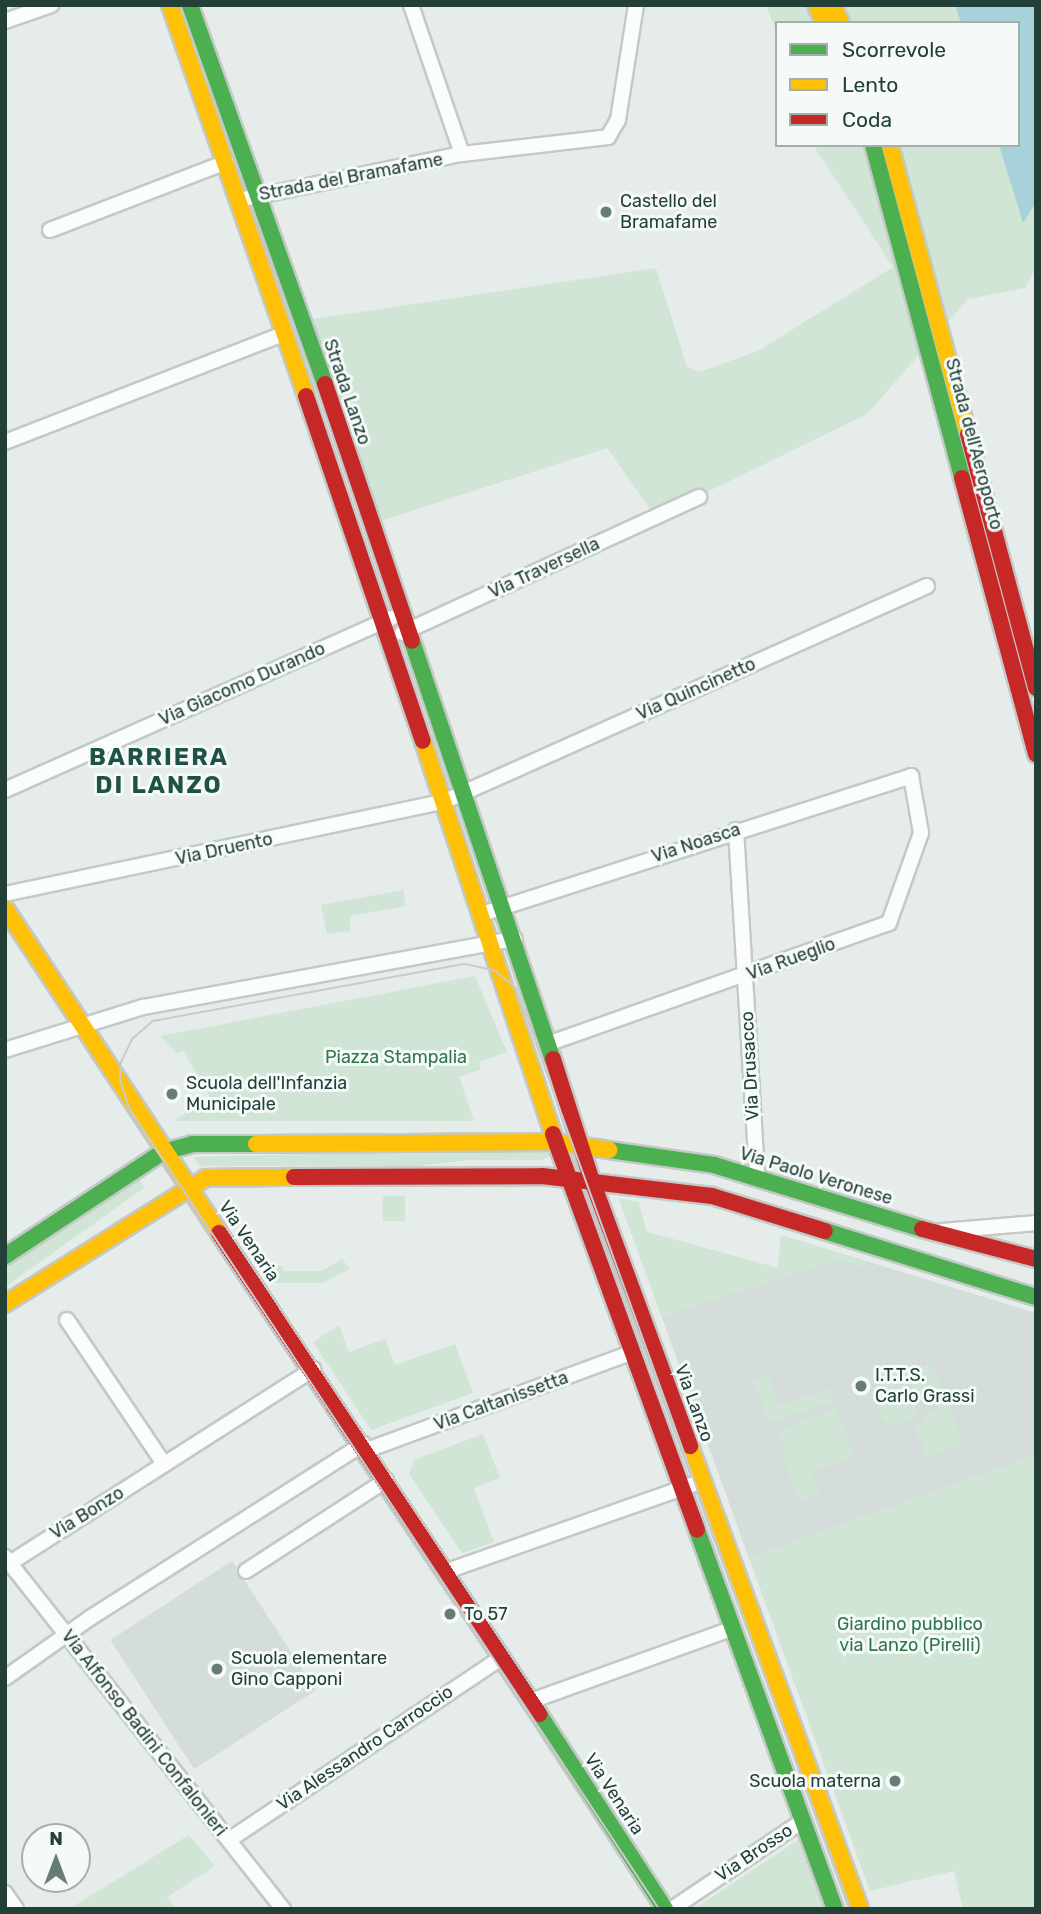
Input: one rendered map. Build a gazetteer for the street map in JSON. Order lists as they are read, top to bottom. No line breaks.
{"streets":{"street":["Strada del Bramafame","Strada Lanzo","Strada dell'Aeroporto","Via Traversella","Via Giacomo Durando","Via Quincinetto","Via Noasca","Via Druento","Via Rueglio","Via Drusacco","Via Paolo Veronese","Via Venaria","Via Caltanissetta","Via Lanzo","Via Bonzo","Via Alfonso Badini Confalonieri","Via Alessandro Carroccio","Via Brosso"]},"crossings":[["Strada del Bramafame","Strada Lanzo"],["Strada Lanzo","Via Traversella"],["Strada Lanzo","Via Giacomo Durando"],["Strada Lanzo","Via Quincinetto"],["Strada Lanzo","Via Noasca"],["Strada Lanzo","Via Lanzo"],["Via Noasca","Via Rueglio"],["Via Noasca","Via Drusacco"],["Via Noasca","Via Lanzo"],["Via Rueglio","Via Drusacco"],["Via Rueglio","Via Lanzo"],["Via Drusacco","Via Paolo Veronese"],["Via Paolo Veronese","Via Lanzo"],["Via Venaria","Via Caltanissetta"],["Via Venaria","Via Bonzo"],["Via Venaria","Via Alessandro Carroccio"],["Via Caltanissetta","Via Alfonso Badini Confalonieri"],["Via Bonzo","Via Alfonso Badini Confalonieri"],["Via Alfonso Badini Confalonieri","Via Alessandro Carroccio"]],"districts":["BARRIERA DI LANZO"],"parks":["Piazza Stampalia","Giardino pubblico via Lanzo (Pirelli)"],"places":["Castello del Bramafame","Scuola dell'Infanzia Municipale","I.T.T.S. Carlo Grassi","To 57","Scuola elementare Gino Capponi","Scuola materna"],"legend":["Scorrevole","Lento","Coda"],"north":"top"}
